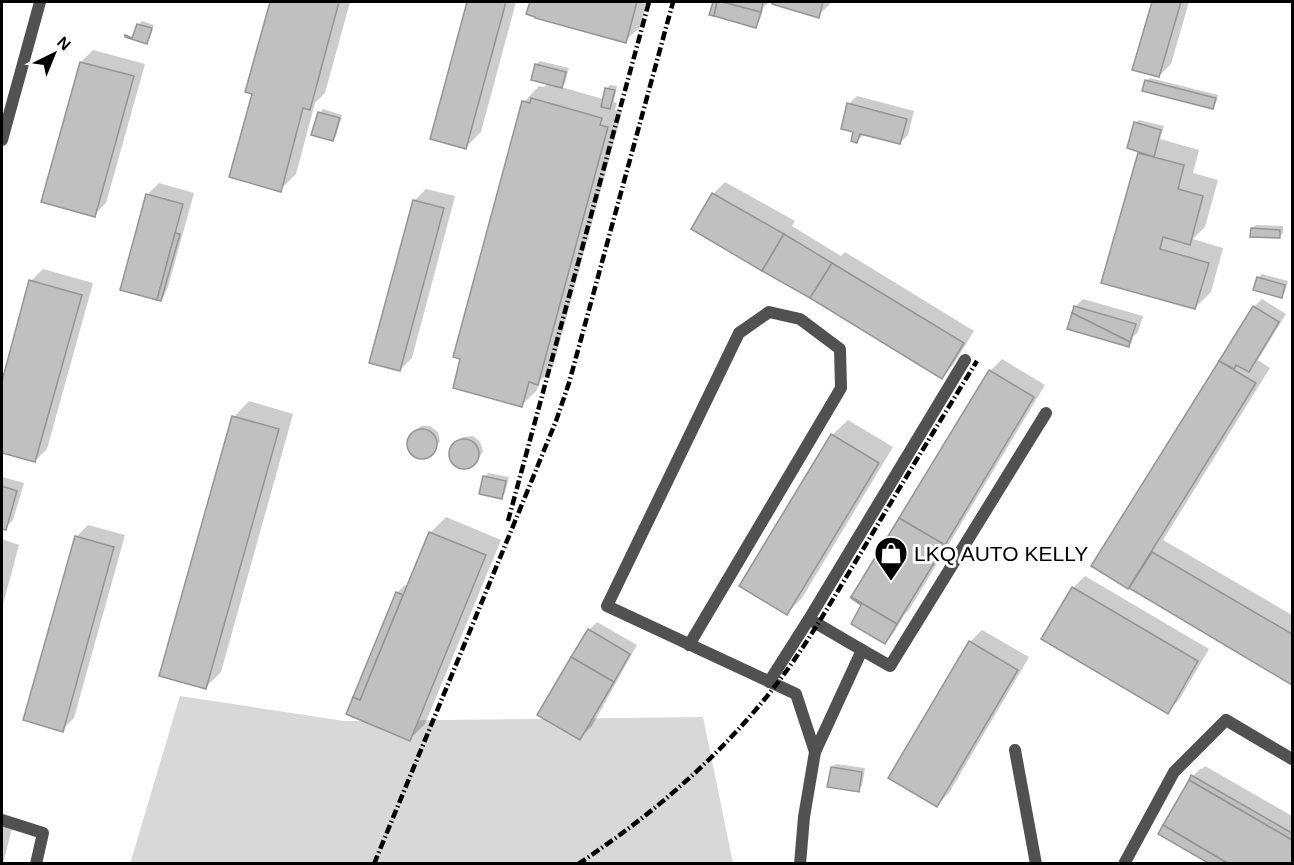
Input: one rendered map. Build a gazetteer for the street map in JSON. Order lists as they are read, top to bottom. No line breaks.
{"places":{"shop":["LKQ AUTO KELLY"]},"north":"top right"}
